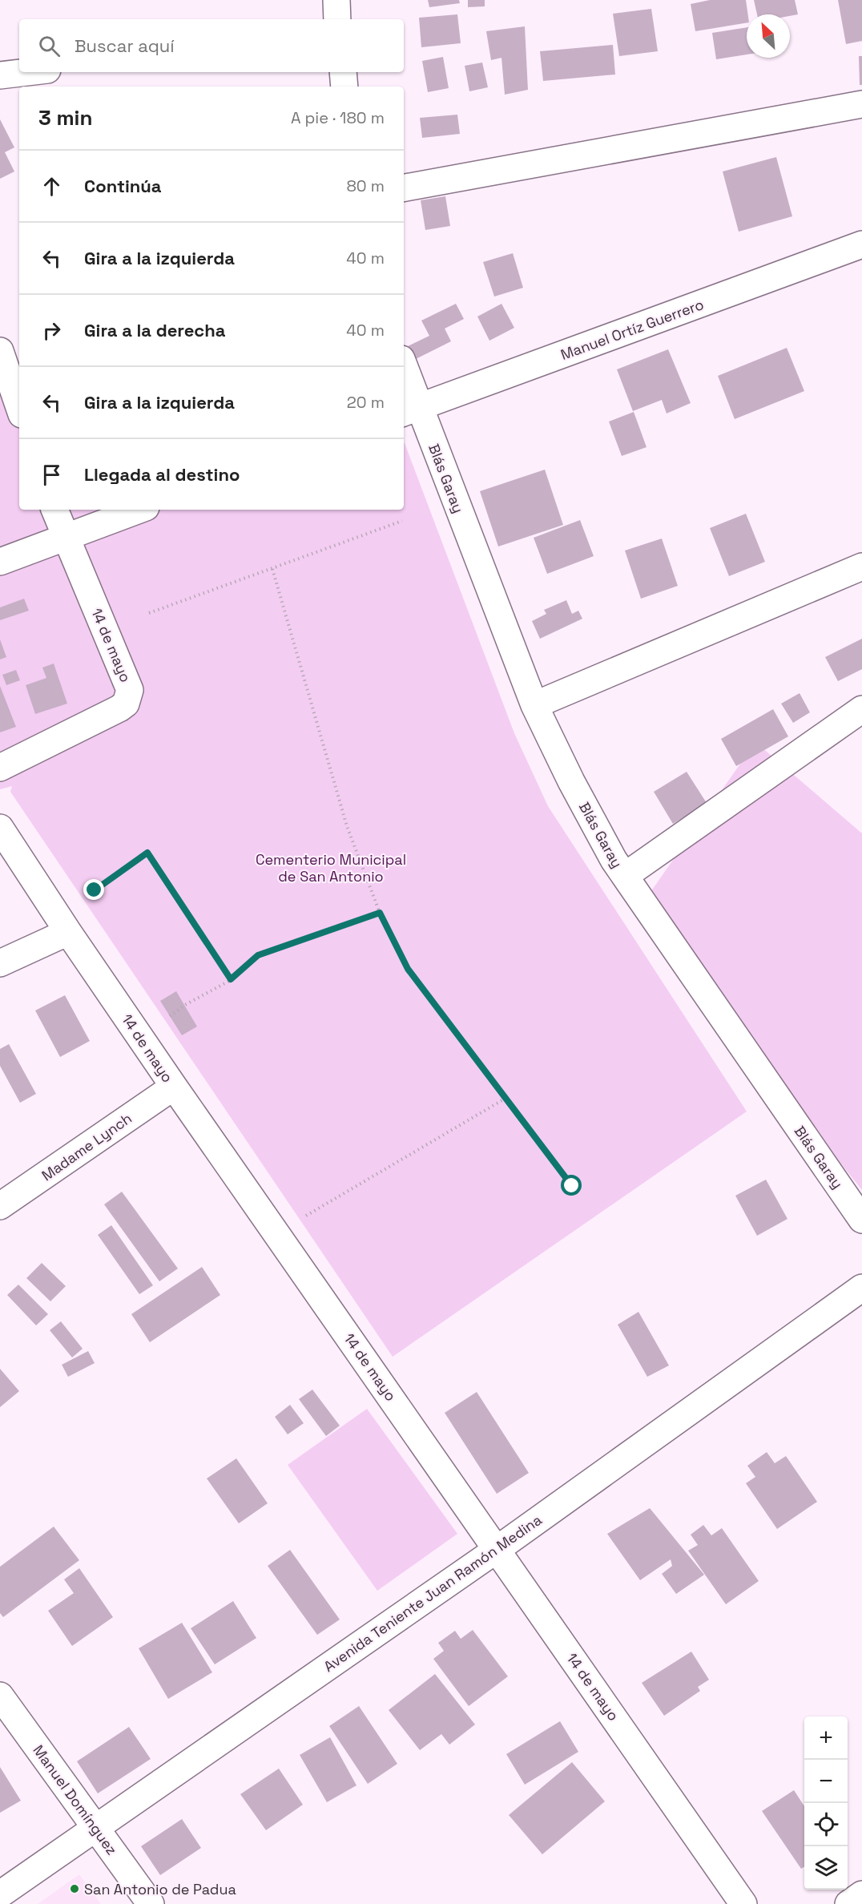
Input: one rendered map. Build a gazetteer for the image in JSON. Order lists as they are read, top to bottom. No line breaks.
{"streets":{"street":["Manuel Ortíz Guerrero","Blás Garay","14 de mayo","Madame Lynch","Avenida Teniente Juan Ramón Medina","Manuel Domínguez"]},"crossings":[["Manuel Ortíz Guerrero","Blás Garay"],["14 de mayo","Madame Lynch"],["14 de mayo","Avenida Teniente Juan Ramón Medina"],["Avenida Teniente Juan Ramón Medina","Manuel Domínguez"]],"parks":["Cementerio Municipal de San Antonio"],"places":["San Antonio de Padua"],"north":"top left","page":{"search":"Buscar aquí","heading":["3 min","A pie · 180 m"],"list":[["Continúa","80 m"],["Gira a la izquierda","40 m"],["Gira a la derecha","40 m"],["Gira a la izquierda","20 m"],"Llegada al destino"],"map_buttons":["+","−"]}}
